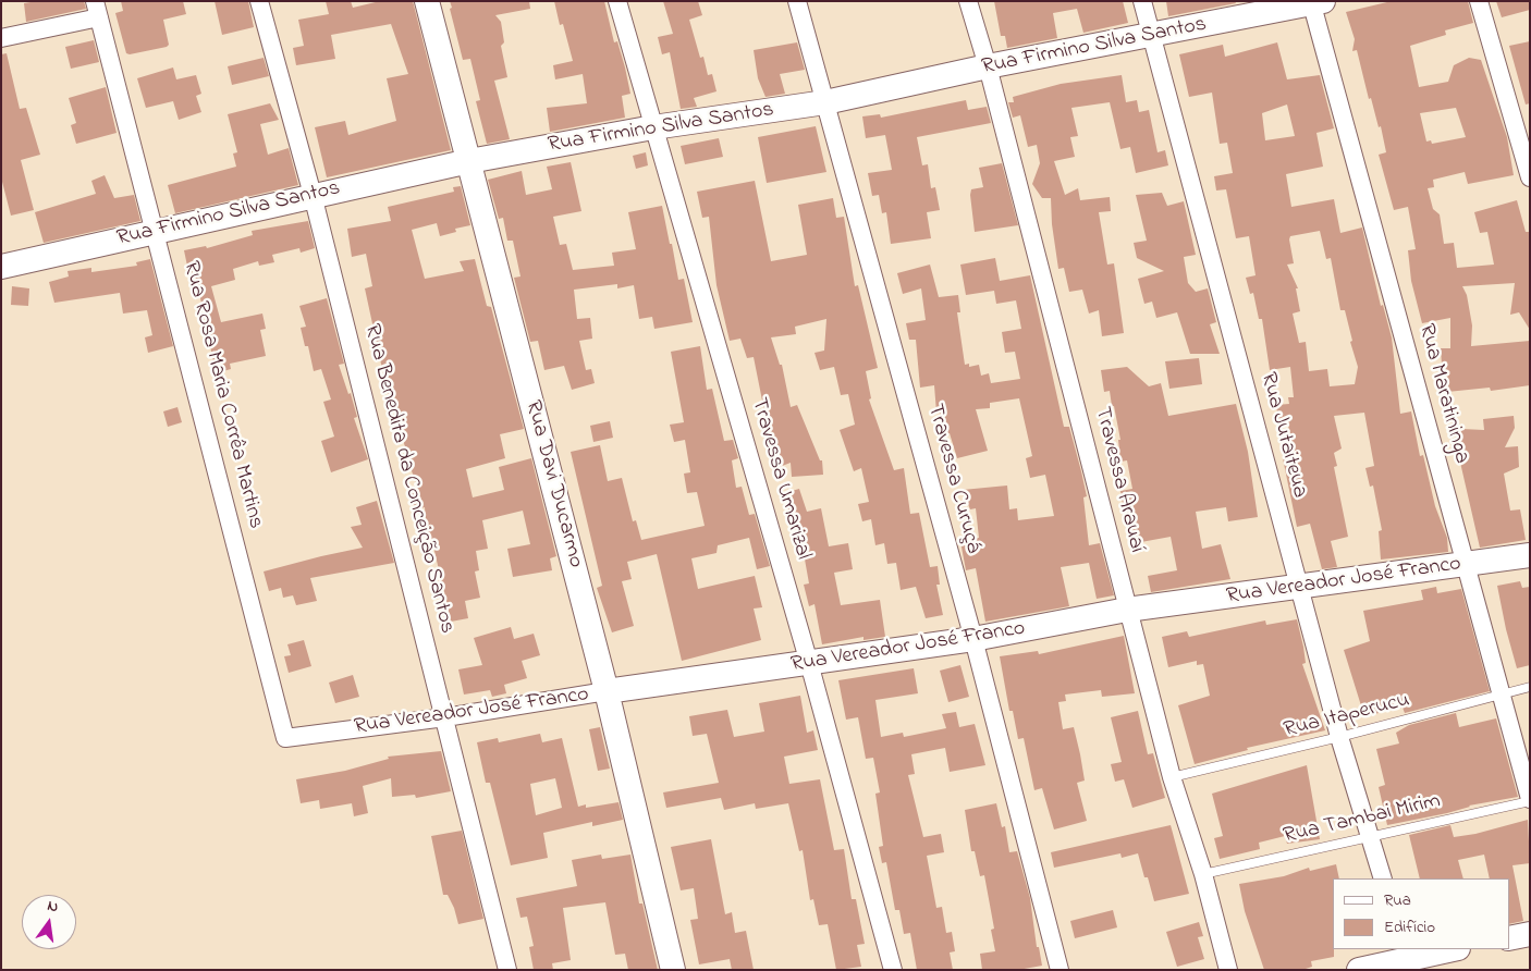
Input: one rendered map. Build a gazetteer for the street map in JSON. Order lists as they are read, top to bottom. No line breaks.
{"streets":{"street":["Rua Firmino Silva Santos","Rua Maratininga","Rua Rosa Maria Corrêa Martins","Rua Jutaiteua","Rua Benedita da Conceição Santos","Travessa Umarizal","Travessa Curuçá","Travessa Arauaí","Rua Davi Ducarmo","Rua Vereador José Franco"],"lane":["Rua Itaperucu","Rua Tambai Mirim"]},"crossings":[["Rua Firmino Silva Santos","Rua Maratininga"],["Rua Firmino Silva Santos","Rua Rosa Maria Corrêa Martins"],["Rua Firmino Silva Santos","Rua Jutaiteua"],["Rua Firmino Silva Santos","Rua Benedita da Conceição Santos"],["Rua Firmino Silva Santos","Travessa Umarizal"],["Rua Firmino Silva Santos","Travessa Curuçá"],["Rua Firmino Silva Santos","Travessa Arauaí"],["Rua Firmino Silva Santos","Rua Davi Ducarmo"],["Rua Maratininga","Rua Vereador José Franco"],["Rua Maratininga","Rua Itaperucu"],["Rua Maratininga","Rua Tambai Mirim"],["Rua Rosa Maria Corrêa Martins","Rua Vereador José Franco"],["Rua Jutaiteua","Rua Vereador José Franco"],["Rua Jutaiteua","Rua Itaperucu"],["Rua Jutaiteua","Rua Tambai Mirim"],["Rua Benedita da Conceição Santos","Rua Vereador José Franco"],["Travessa Umarizal","Rua Vereador José Franco"],["Travessa Curuçá","Rua Vereador José Franco"],["Travessa Arauaí","Rua Vereador José Franco"],["Travessa Arauaí","Rua Itaperucu"],["Travessa Arauaí","Rua Tambai Mirim"],["Rua Davi Ducarmo","Rua Vereador José Franco"]],"legend":["Rua","Edifício"],"north":"top"}
